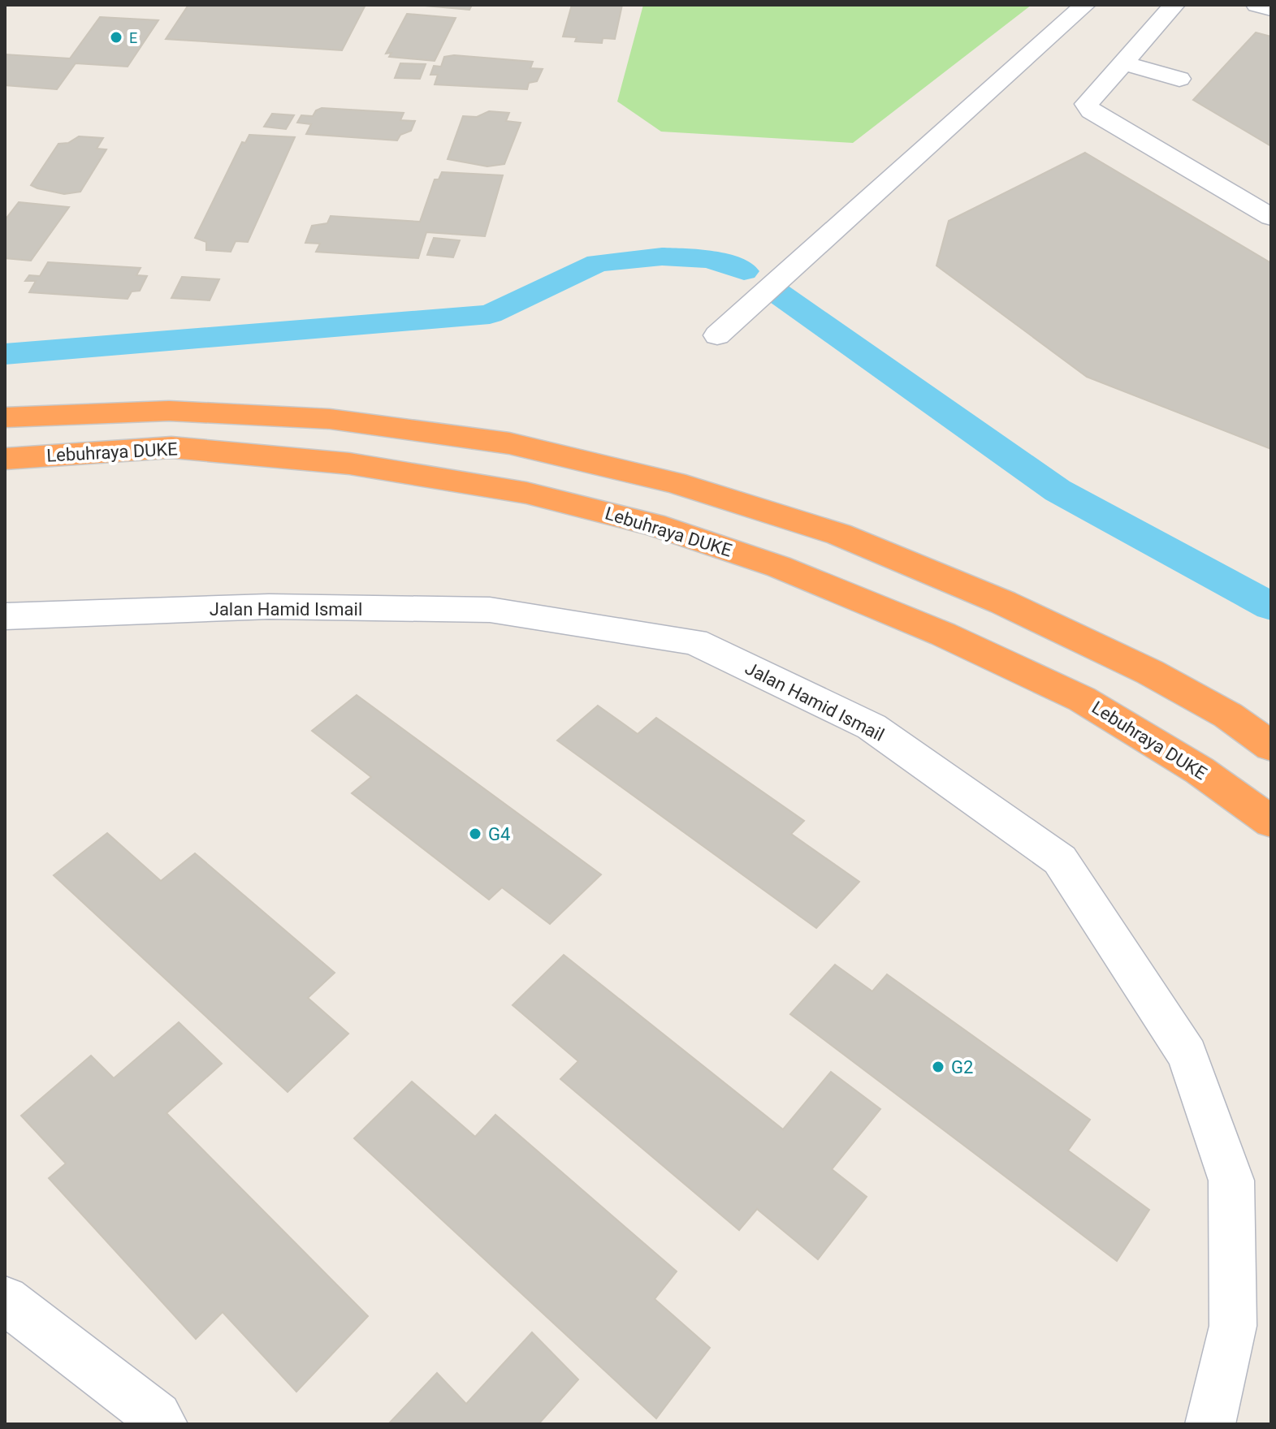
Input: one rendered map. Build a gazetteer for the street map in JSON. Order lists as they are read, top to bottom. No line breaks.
{"streets":{"highway":["Lebuhraya DUKE"],"street":["Jalan Hamid Ismail"]},"places":["E","G4","G2"]}
